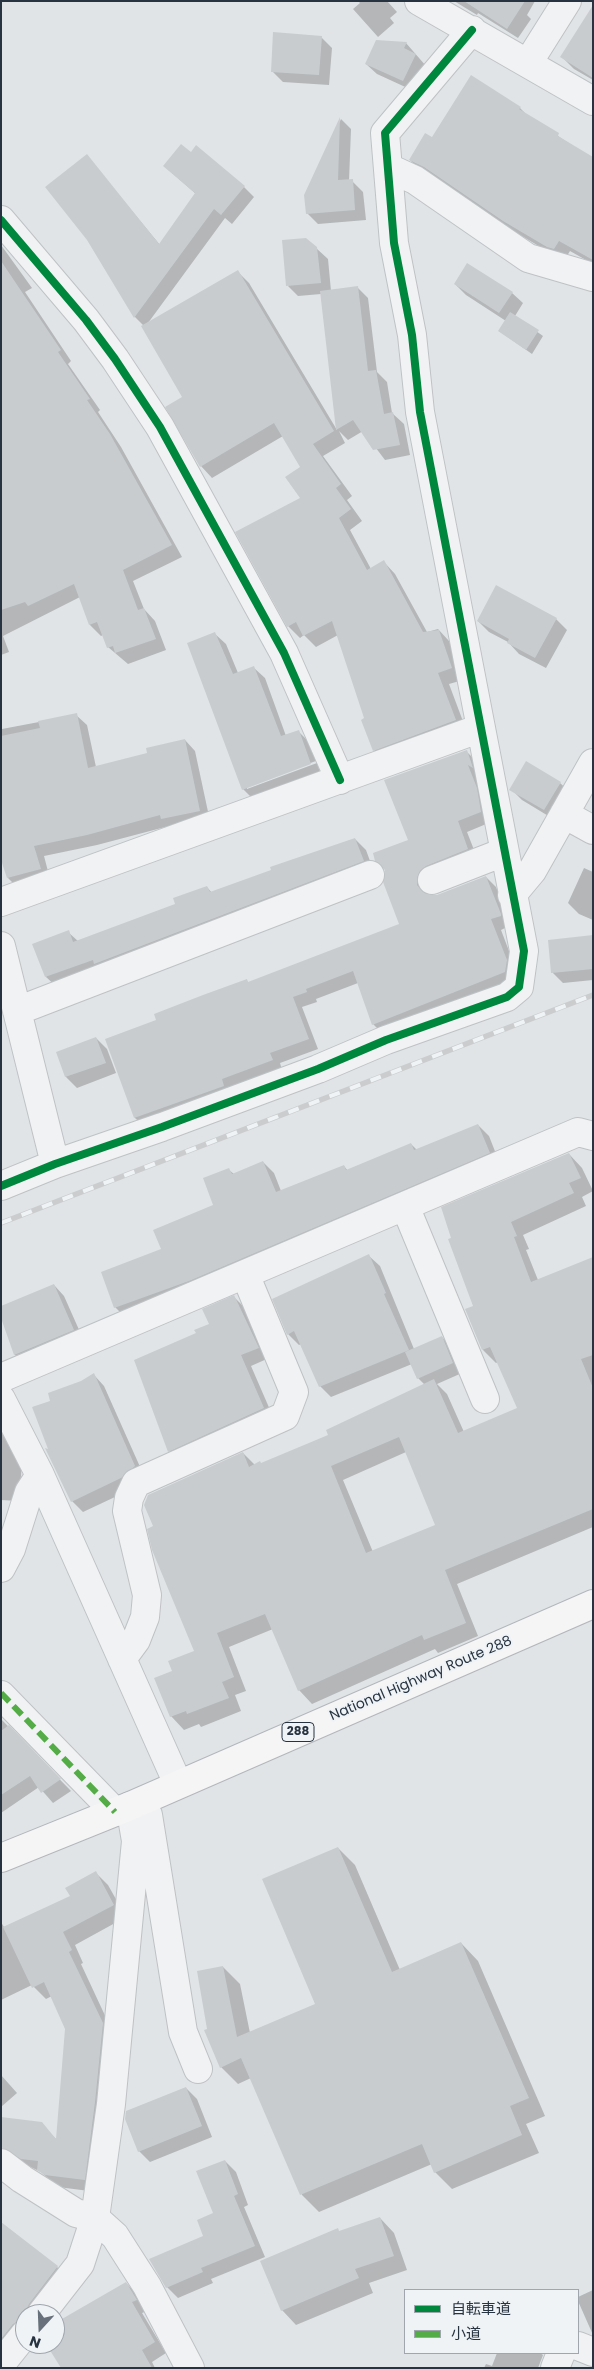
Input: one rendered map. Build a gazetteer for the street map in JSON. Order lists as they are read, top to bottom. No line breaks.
{"streets":{"highway":["National Highway Route 288","288"]},"legend":["自転車道","小道"],"north":"bottom"}
